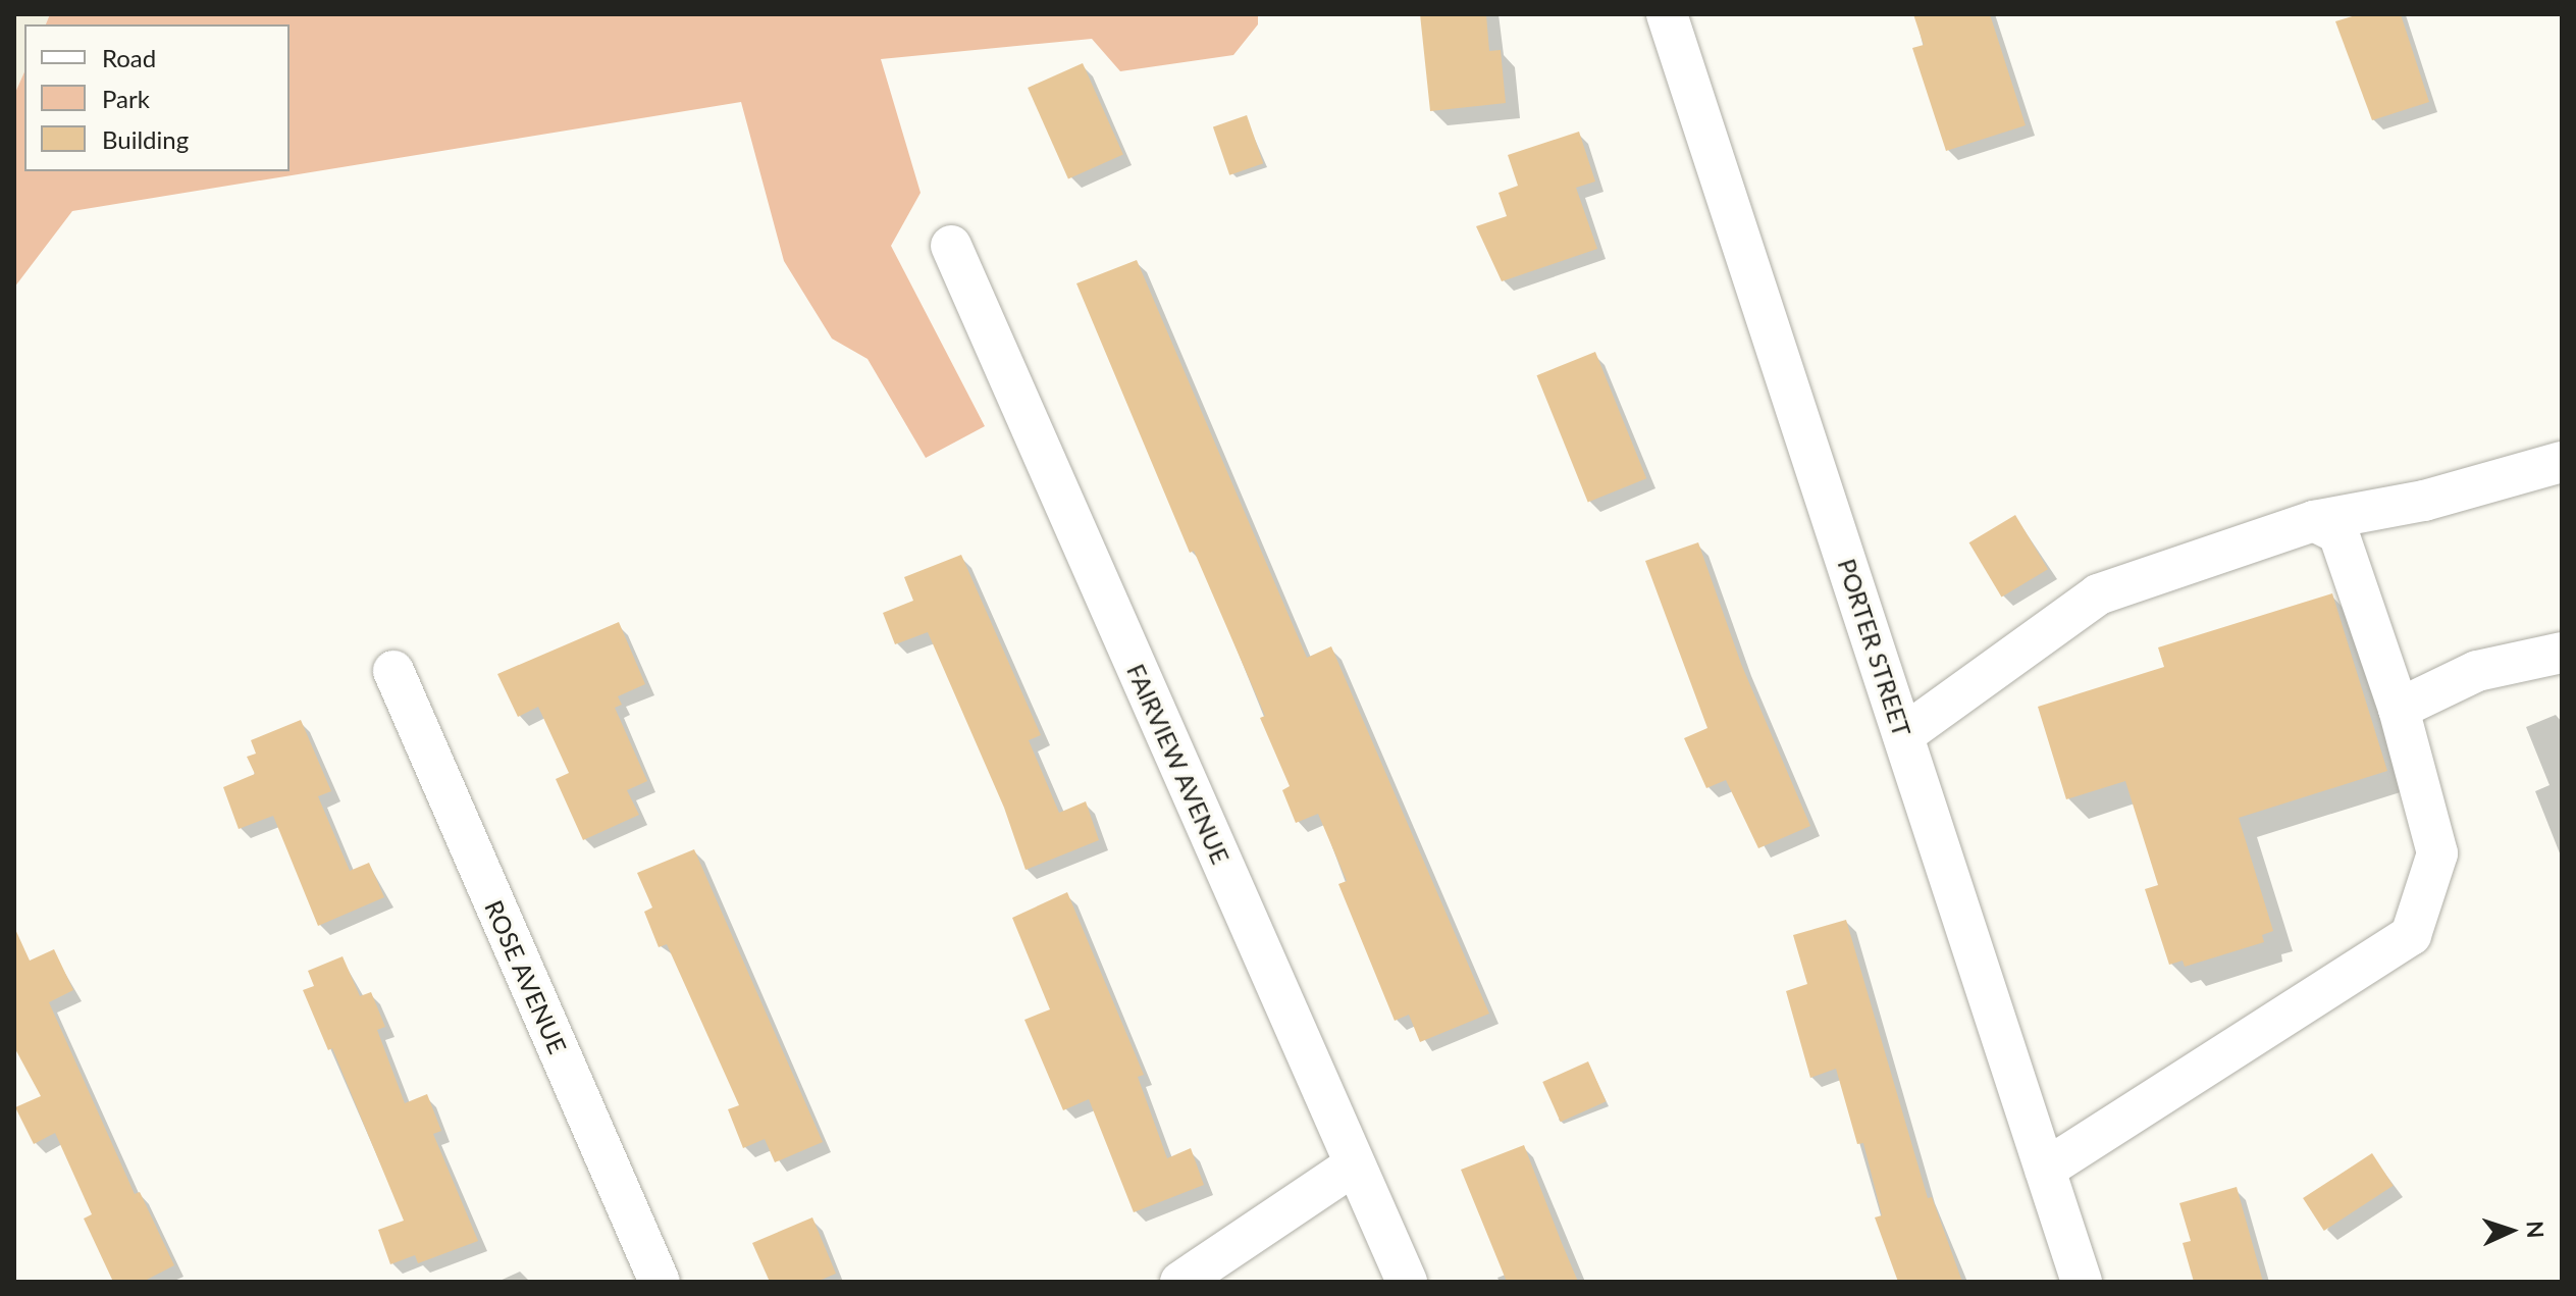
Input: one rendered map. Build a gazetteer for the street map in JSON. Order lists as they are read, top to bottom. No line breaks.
{"streets":{"street":["PORTER STREET","FAIRVIEW AVENUE","ROSE AVENUE"]},"legend":["Road","Park","Building"],"north":"right"}
